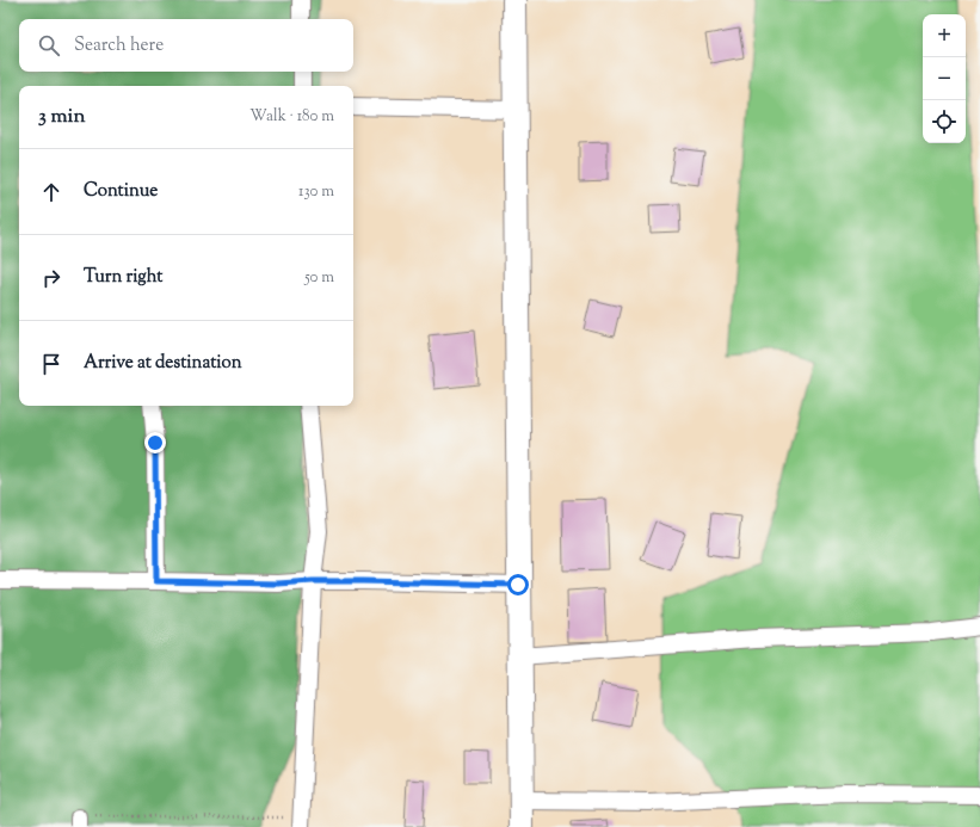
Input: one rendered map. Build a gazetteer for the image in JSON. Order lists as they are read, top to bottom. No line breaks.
{"page":{"map_buttons":["+","−"],"search":"Search here","heading":["3 min","Walk · 180 m"],"list":[["Continue","130 m"],["Turn right","50 m"],"Arrive at destination"]}}
